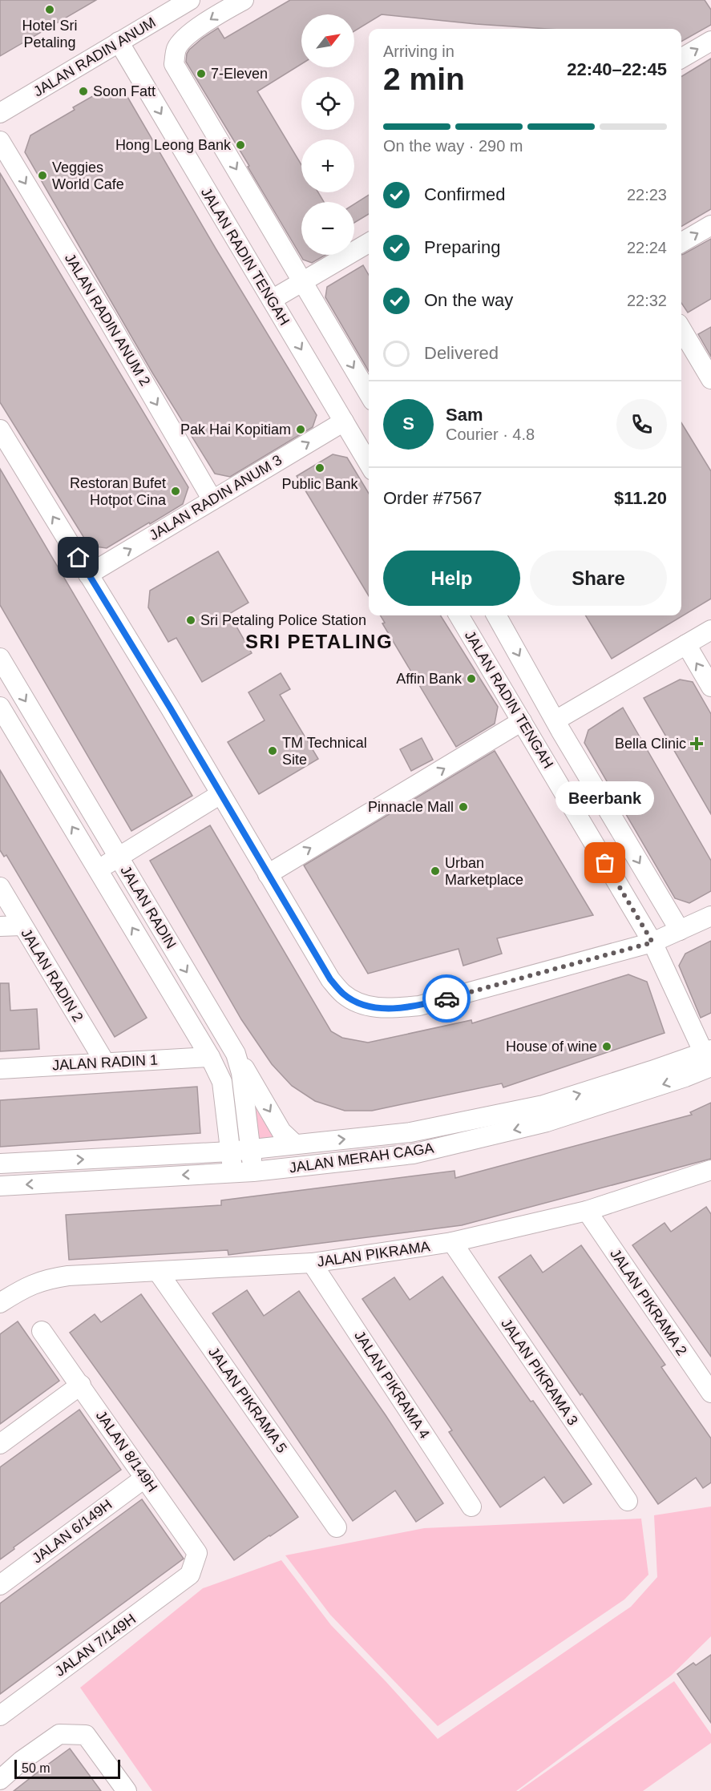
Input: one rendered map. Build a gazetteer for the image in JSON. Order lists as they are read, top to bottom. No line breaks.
{"streets":{"street":["JALAN RADIN ANUM","JALAN RADIN TENGAH","JALAN RADIN ANUM 2","JALAN RADIN ANUM 3","JALAN RADIN","JALAN RADIN 2","JALAN RADIN 1","JALAN MERAH CAGA","JALAN PIKRAMA","JALAN PIKRAMA 2","JALAN PIKRAMA 3","JALAN PIKRAMA 4","JALAN PIKRAMA 5","JALAN 8/149H","JALAN 6/149H","JALAN 7/149H"]},"crossings":[["JALAN RADIN ANUM","JALAN RADIN TENGAH"],["JALAN RADIN TENGAH","JALAN RADIN ANUM 3"],["JALAN RADIN TENGAH","JALAN MERAH CAGA"],["JALAN RADIN ANUM 2","JALAN RADIN ANUM 3"],["JALAN RADIN","JALAN RADIN 1"],["JALAN RADIN","JALAN MERAH CAGA"],["JALAN RADIN 2","JALAN RADIN 1"],["JALAN PIKRAMA","JALAN PIKRAMA 2"],["JALAN PIKRAMA","JALAN PIKRAMA 3"],["JALAN PIKRAMA","JALAN PIKRAMA 4"],["JALAN PIKRAMA","JALAN PIKRAMA 5"],["JALAN 8/149H","JALAN 6/149H"],["JALAN 8/149H","JALAN 7/149H"]],"one_way":["JALAN RADIN ANUM 3"],"districts":["SRI PETALING"],"places":{"other":["Hotel Sri Petaling","7-Eleven","Soon Fatt","Hong Leong Bank","Veggies World Cafe","Pak Hai Kopitiam","Public Bank","Restoran Bufet Hotpot Cina","Sri Petaling Police Station","Affin Bank","TM Technical Site","Pinnacle Mall","Beerbank","Urban Marketplace","House of wine"],"health":["Bella Clinic"]},"scale_bar":"50 m","north":"top right","page":{"map_buttons":["+","−"],"heading":["2 min","Arriving in","22:40–22:45"],"panel":["Sam","Courier · 4.8","Order #7567","$11.20"],"bar":"On the way · 290 m","list":[["Confirmed","22:23"],["Preparing","22:24"],["On the way","22:32"],"Delivered"],"round":"S","buttons":["Help","Share"],"bubble":"Beerbank","scale":"50 m"}}
